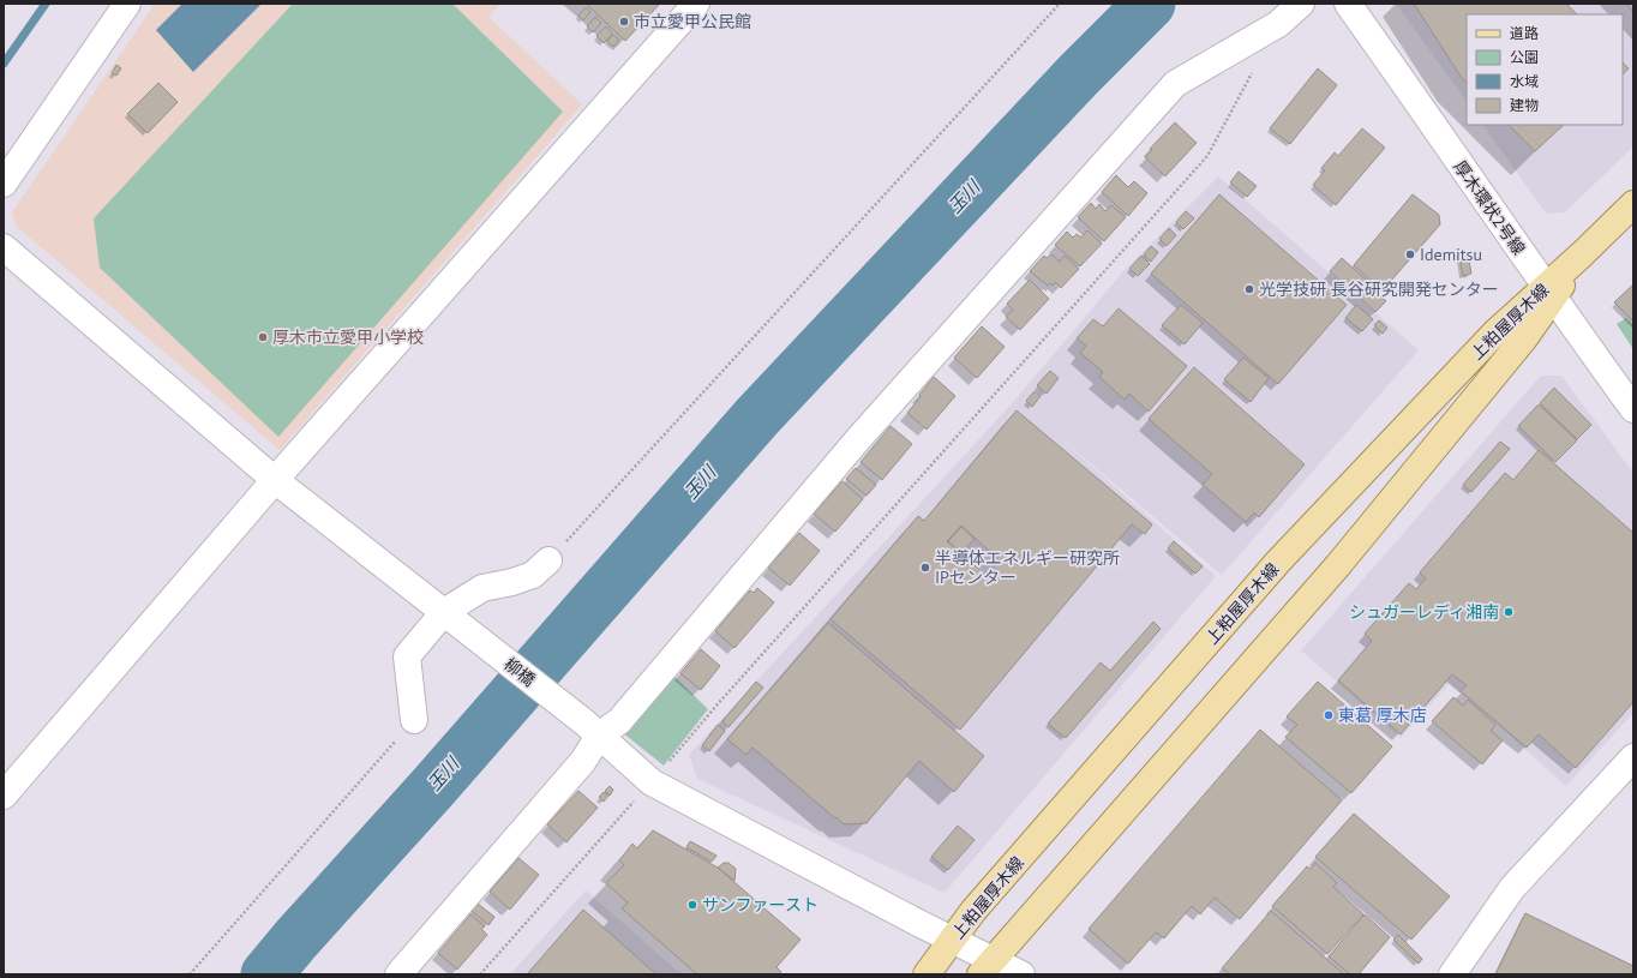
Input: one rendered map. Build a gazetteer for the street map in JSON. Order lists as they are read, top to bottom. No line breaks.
{"streets":{"main road":["上粕屋厚木線"],"street":["厚木環状2号線","柳橋"]},"crossings":[["厚木環状2号線","上粕屋厚木線"],["上粕屋厚木線","柳橋"]],"water":["玉川"],"places":["市立愛甲公民館","Idemitsu","光学技研 長谷研究開発センター","厚木市立愛甲小学校","半導体エネルギー研究所 IPセンター","シュガーレディ湘南","東葛 厚木店","サンファースト"],"legend":["道路","公園","水域","建物"]}
